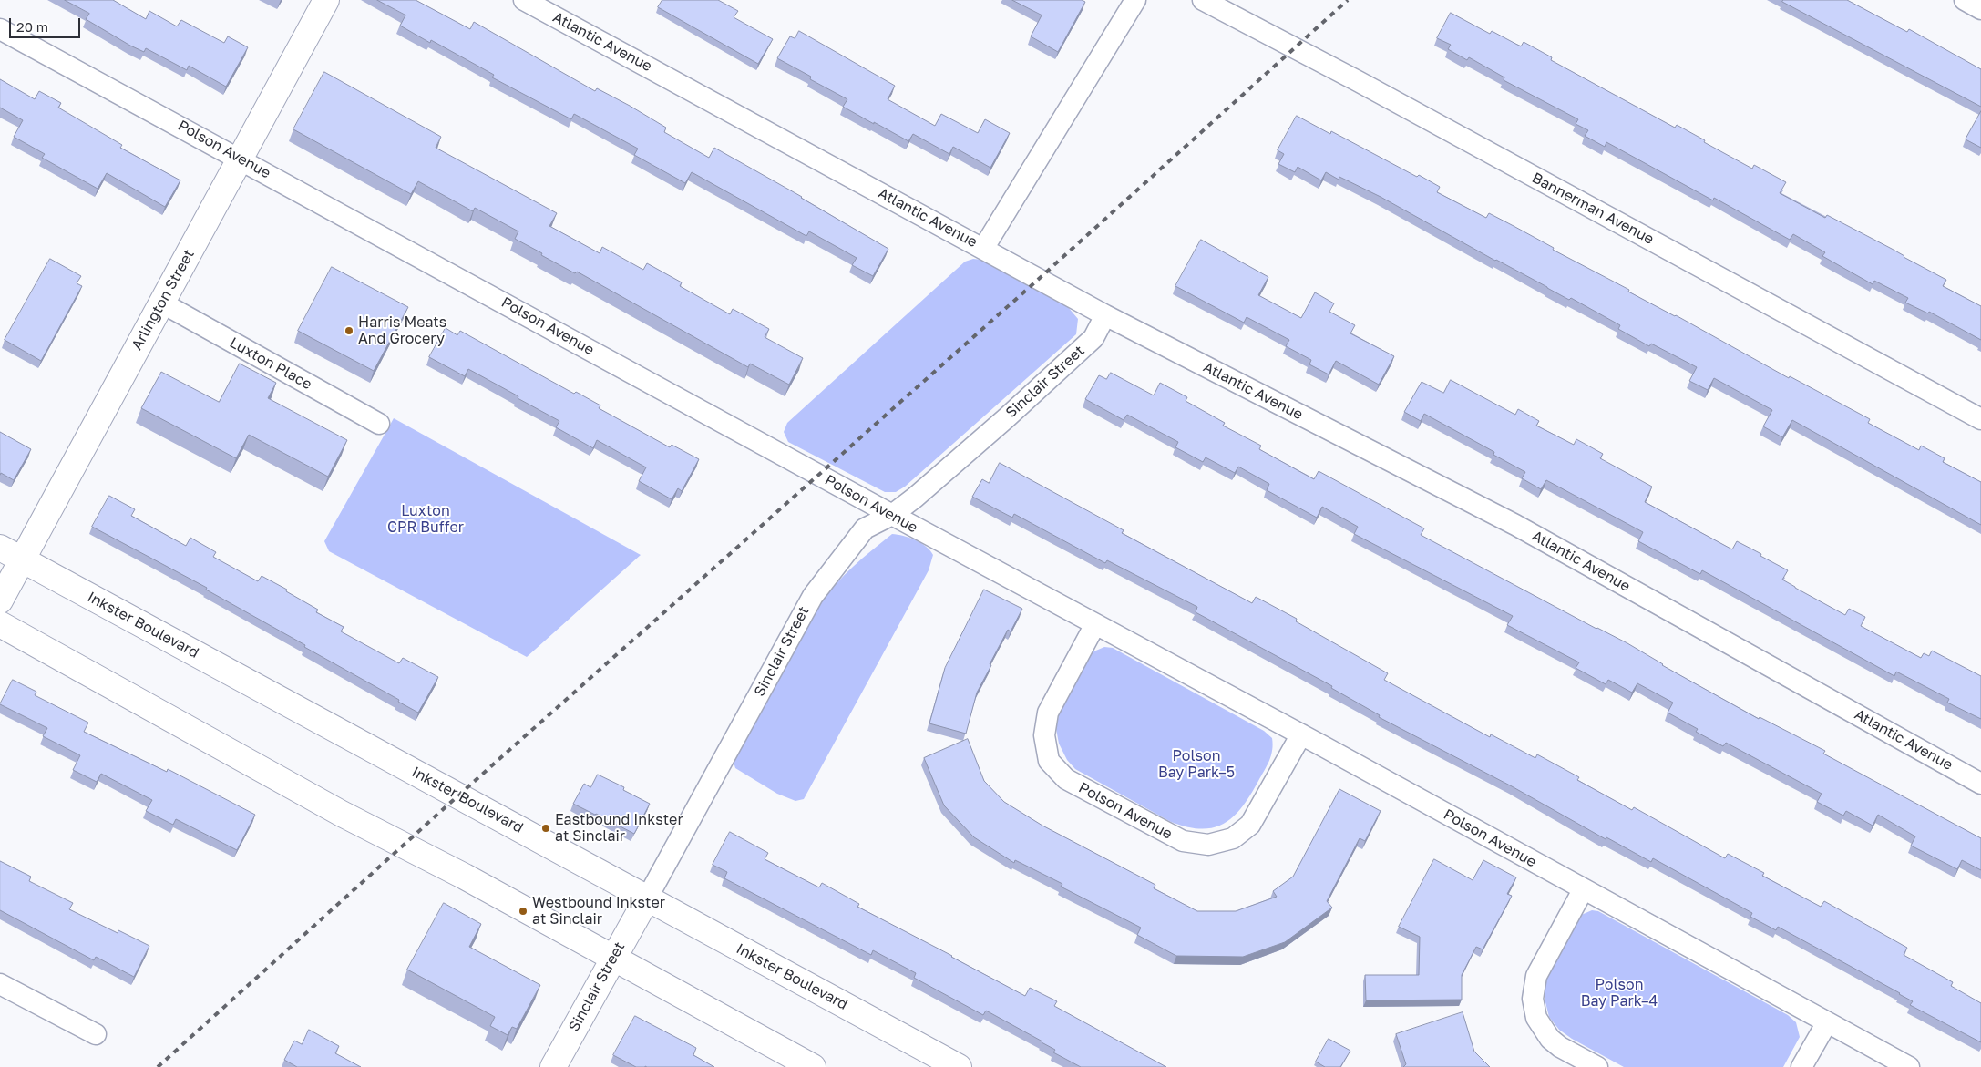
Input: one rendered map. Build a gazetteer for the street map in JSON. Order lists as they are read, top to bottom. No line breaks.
{"streets":{"main road":["Arlington Street","Sinclair Street","Inkster Boulevard"],"street":["Atlantic Avenue","Polson Avenue","Bannerman Avenue","Luxton Place"]},"crossings":[["Atlantic Avenue","Sinclair Street"],["Polson Avenue","Arlington Street"],["Polson Avenue","Sinclair Street"],["Arlington Street","Luxton Place"],["Arlington Street","Inkster Boulevard"],["Sinclair Street","Inkster Boulevard"]],"parks":["Luxton CPR Buffer","Polson Bay Park–5","Polson Bay Park–4"],"places":["Harris Meats And Grocery","Eastbound Inkster at Sinclair","Westbound Inkster at Sinclair"],"scale_bar":"20 m"}
